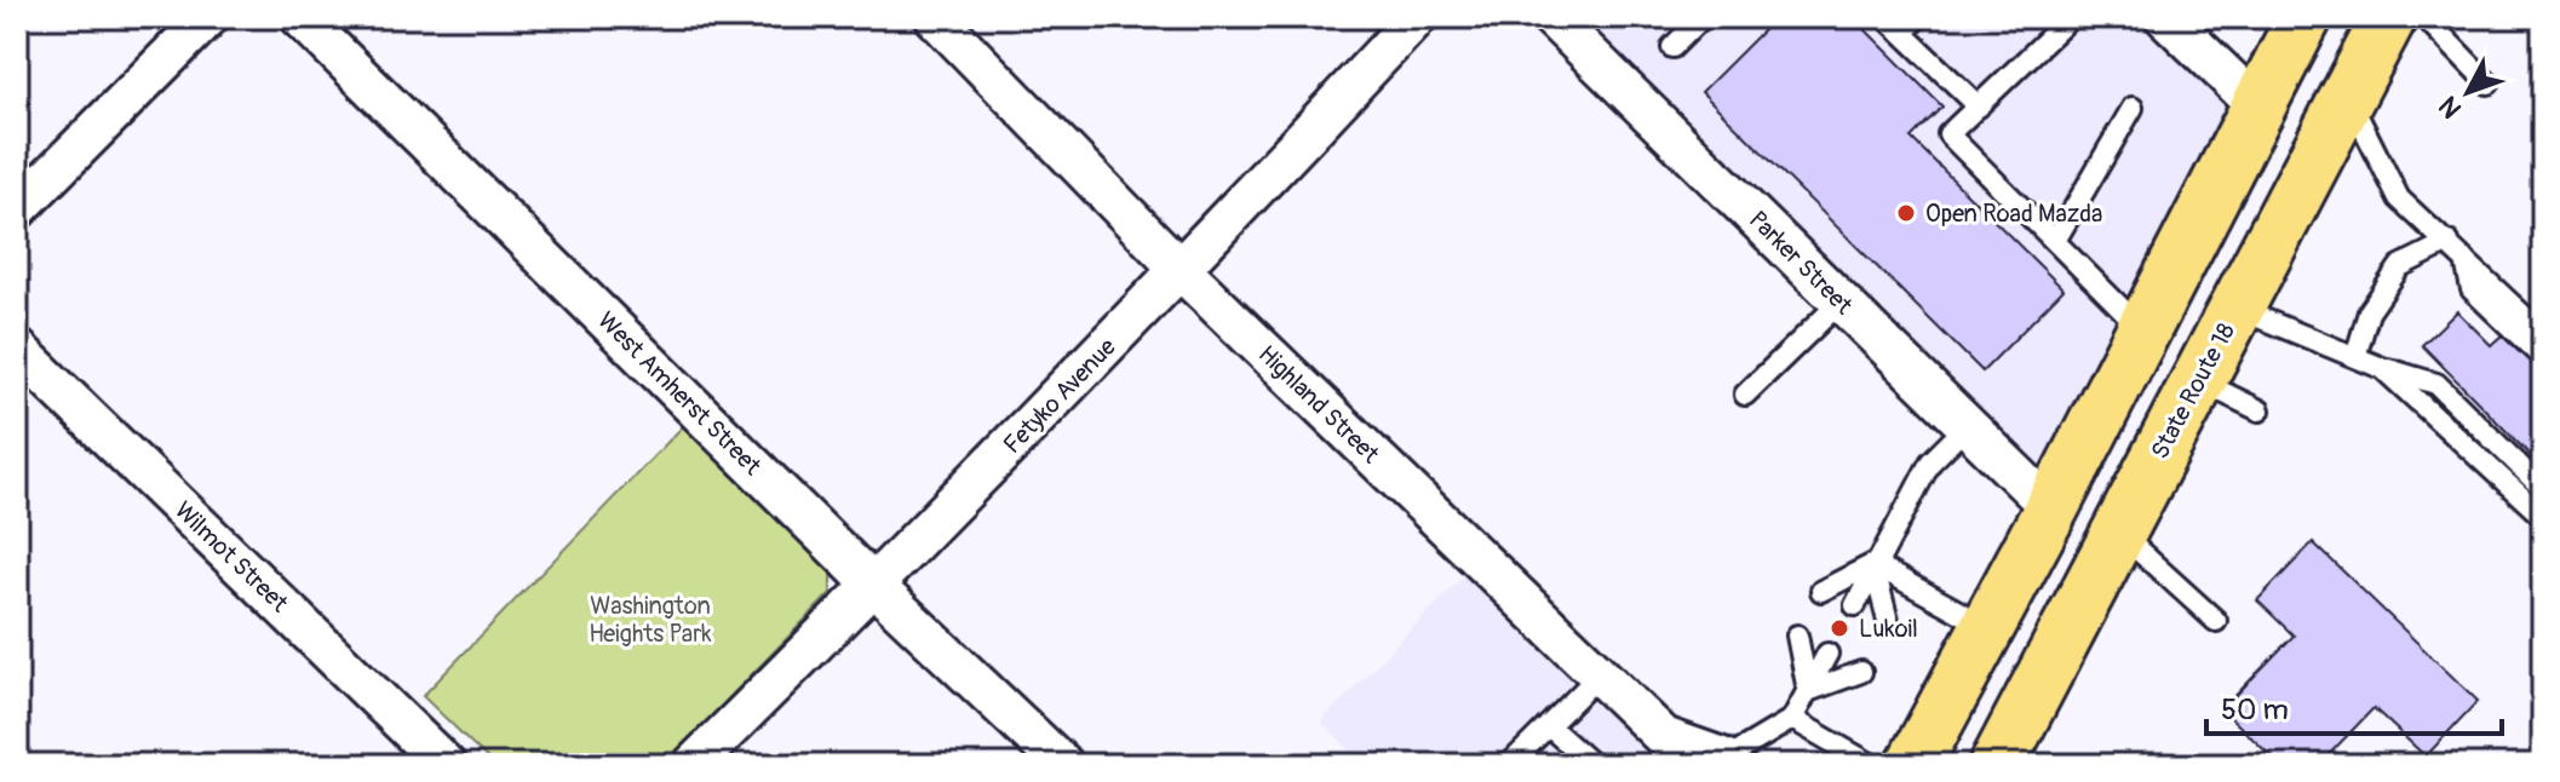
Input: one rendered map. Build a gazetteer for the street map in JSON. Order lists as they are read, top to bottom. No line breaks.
{"streets":{"highway":["State Route 18"],"street":["Parker Street","West Amherst Street","Fetyko Avenue","Highland Street","Wilmot Street"]},"crossings":[["West Amherst Street","Fetyko Avenue"],["Fetyko Avenue","Highland Street"]],"parks":["Washington Heights Park"],"places":["Open Road Mazda","Lukoil"],"scale_bar":"50 m","north":"bottom left"}
